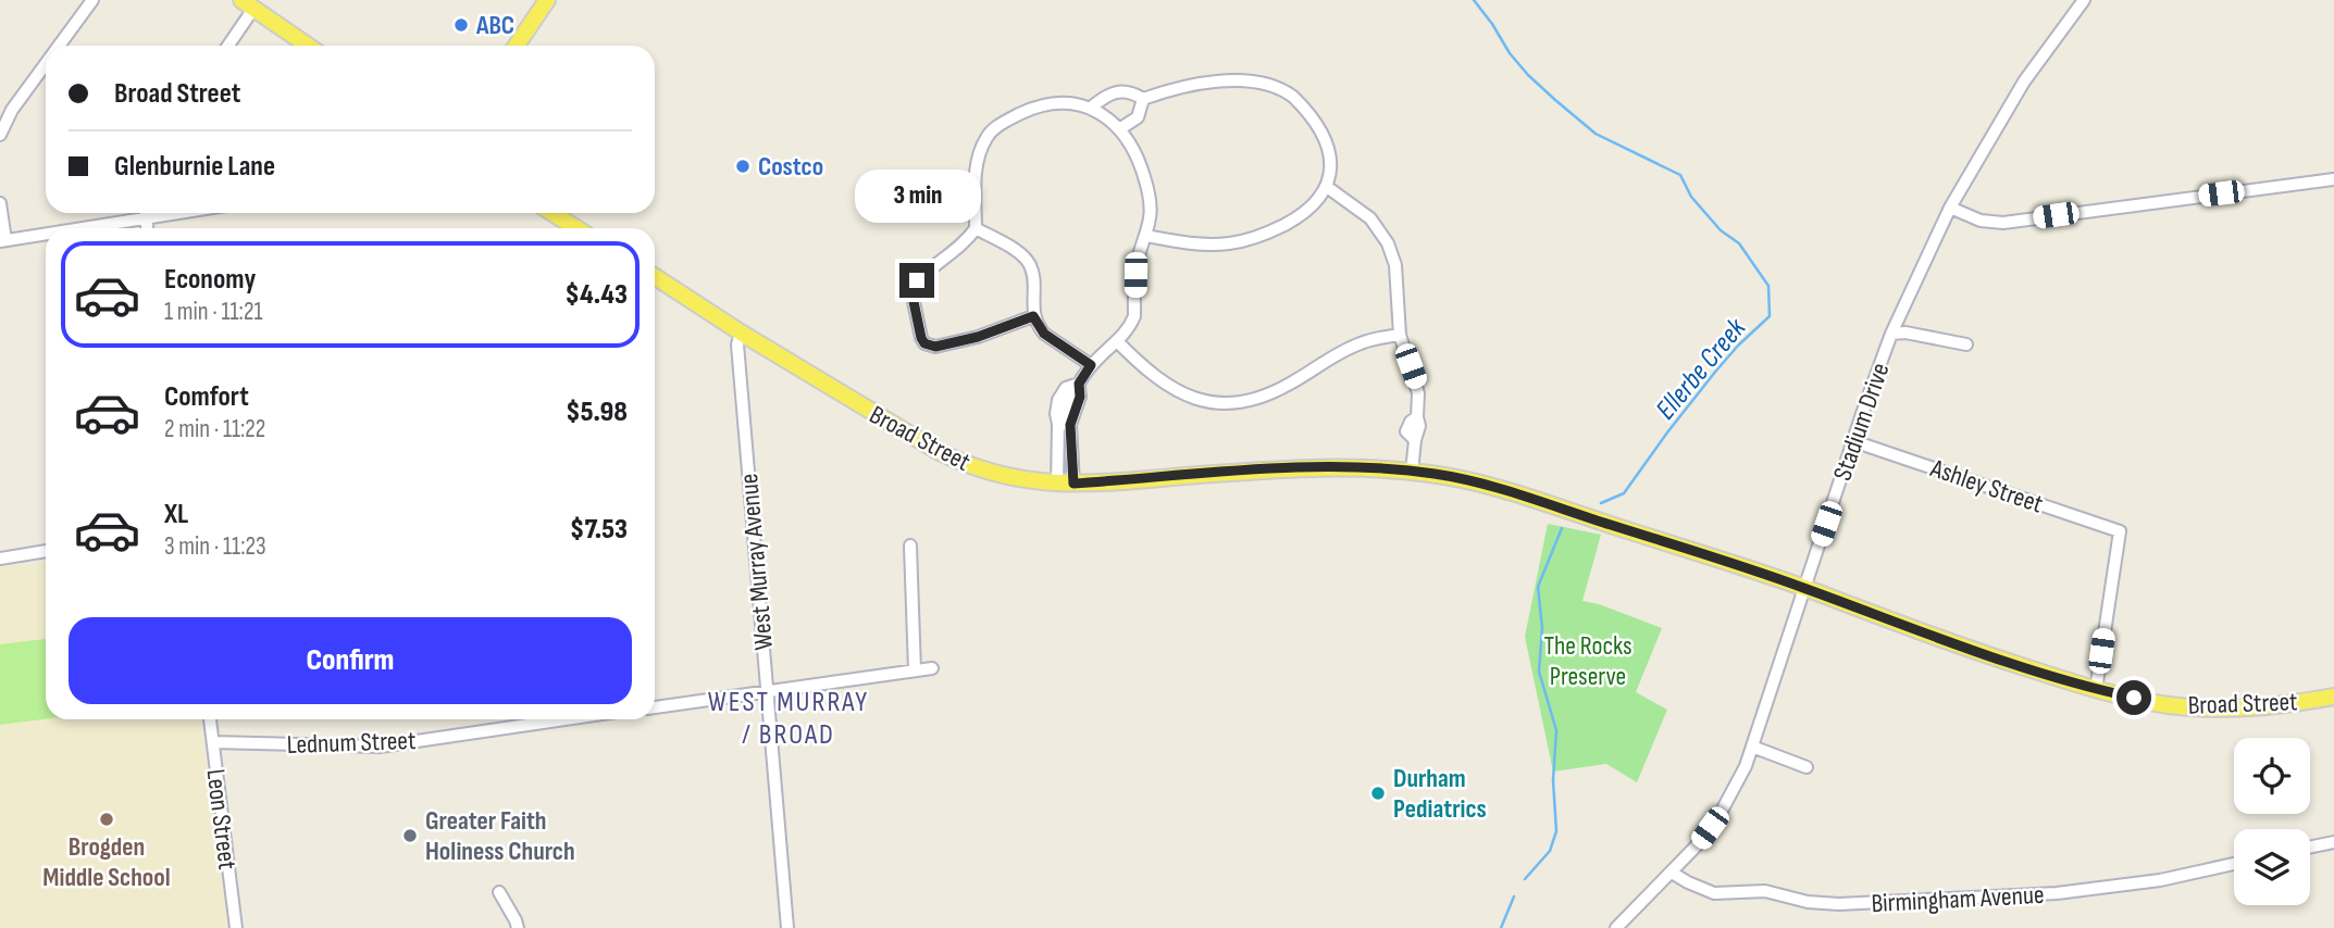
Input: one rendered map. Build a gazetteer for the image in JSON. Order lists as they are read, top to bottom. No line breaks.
{"streets":{"main road":["Broad Street"],"street":["Stadium Drive","Ashley Street","West Murray Avenue","Lednum Street","Leon Street","Birmingham Avenue"]},"crossings":[["Stadium Drive","Broad Street"],["Stadium Drive","Ashley Street"],["Stadium Drive","Birmingham Avenue"],["Broad Street","Ashley Street"],["Broad Street","West Murray Avenue"],["Lednum Street","Leon Street"]],"districts":["WEST MURRAY / BROAD"],"water":["Ellerbe Creek"],"parks":["The Rocks Preserve"],"places":["ABC","Costco","Durham Pediatrics","Brogden Middle School","Greater Faith Holiness Church"],"page":{"banner":["Broad Street","Glenburnie Lane"],"bubble":"3 min","list":[{"name":"Economy","note":"1 min · 11:21","value":"$4.43"},{"name":"Comfort","note":"2 min · 11:22","value":"$5.98"},{"name":"XL","note":"3 min · 11:23","value":"$7.53"}],"buttons":"Confirm"}}
